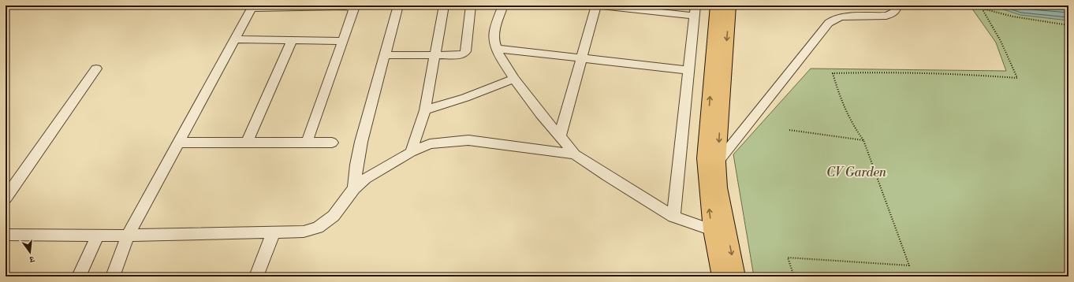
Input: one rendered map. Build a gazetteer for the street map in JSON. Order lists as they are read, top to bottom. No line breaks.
{"parks":["CV Garden"],"north":"bottom"}
